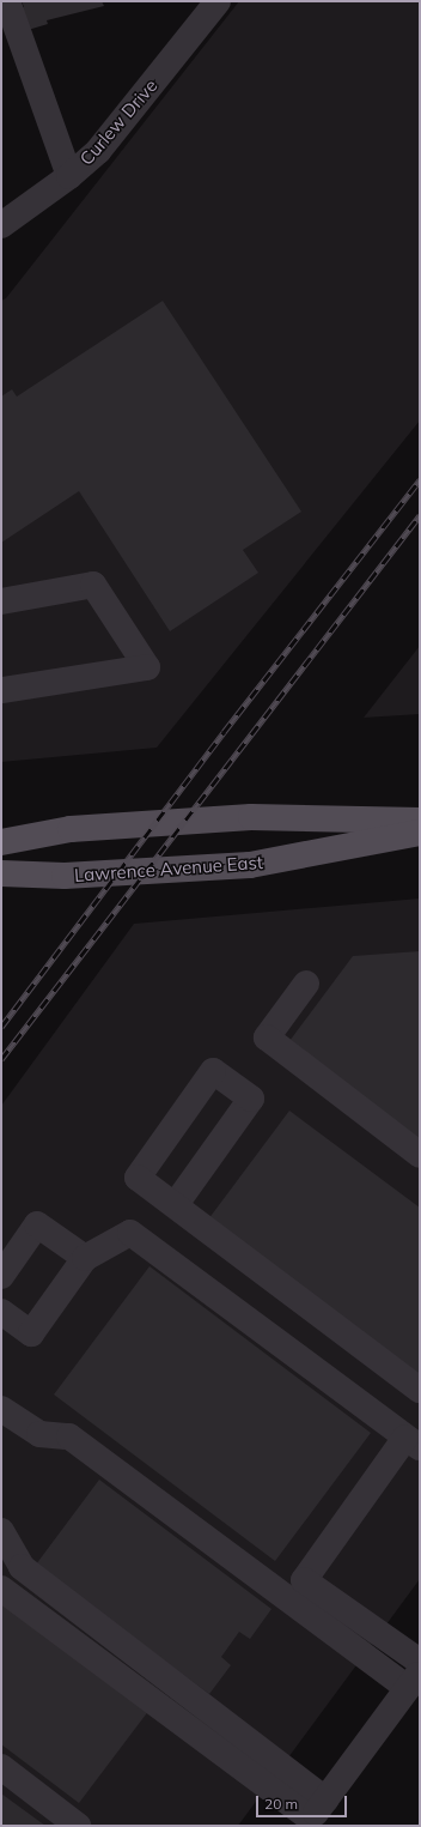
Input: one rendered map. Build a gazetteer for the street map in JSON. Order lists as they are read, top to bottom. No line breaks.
{"streets":{"main road":["Lawrence Avenue East"],"street":["Curlew Drive"]},"scale_bar":"20 m"}
